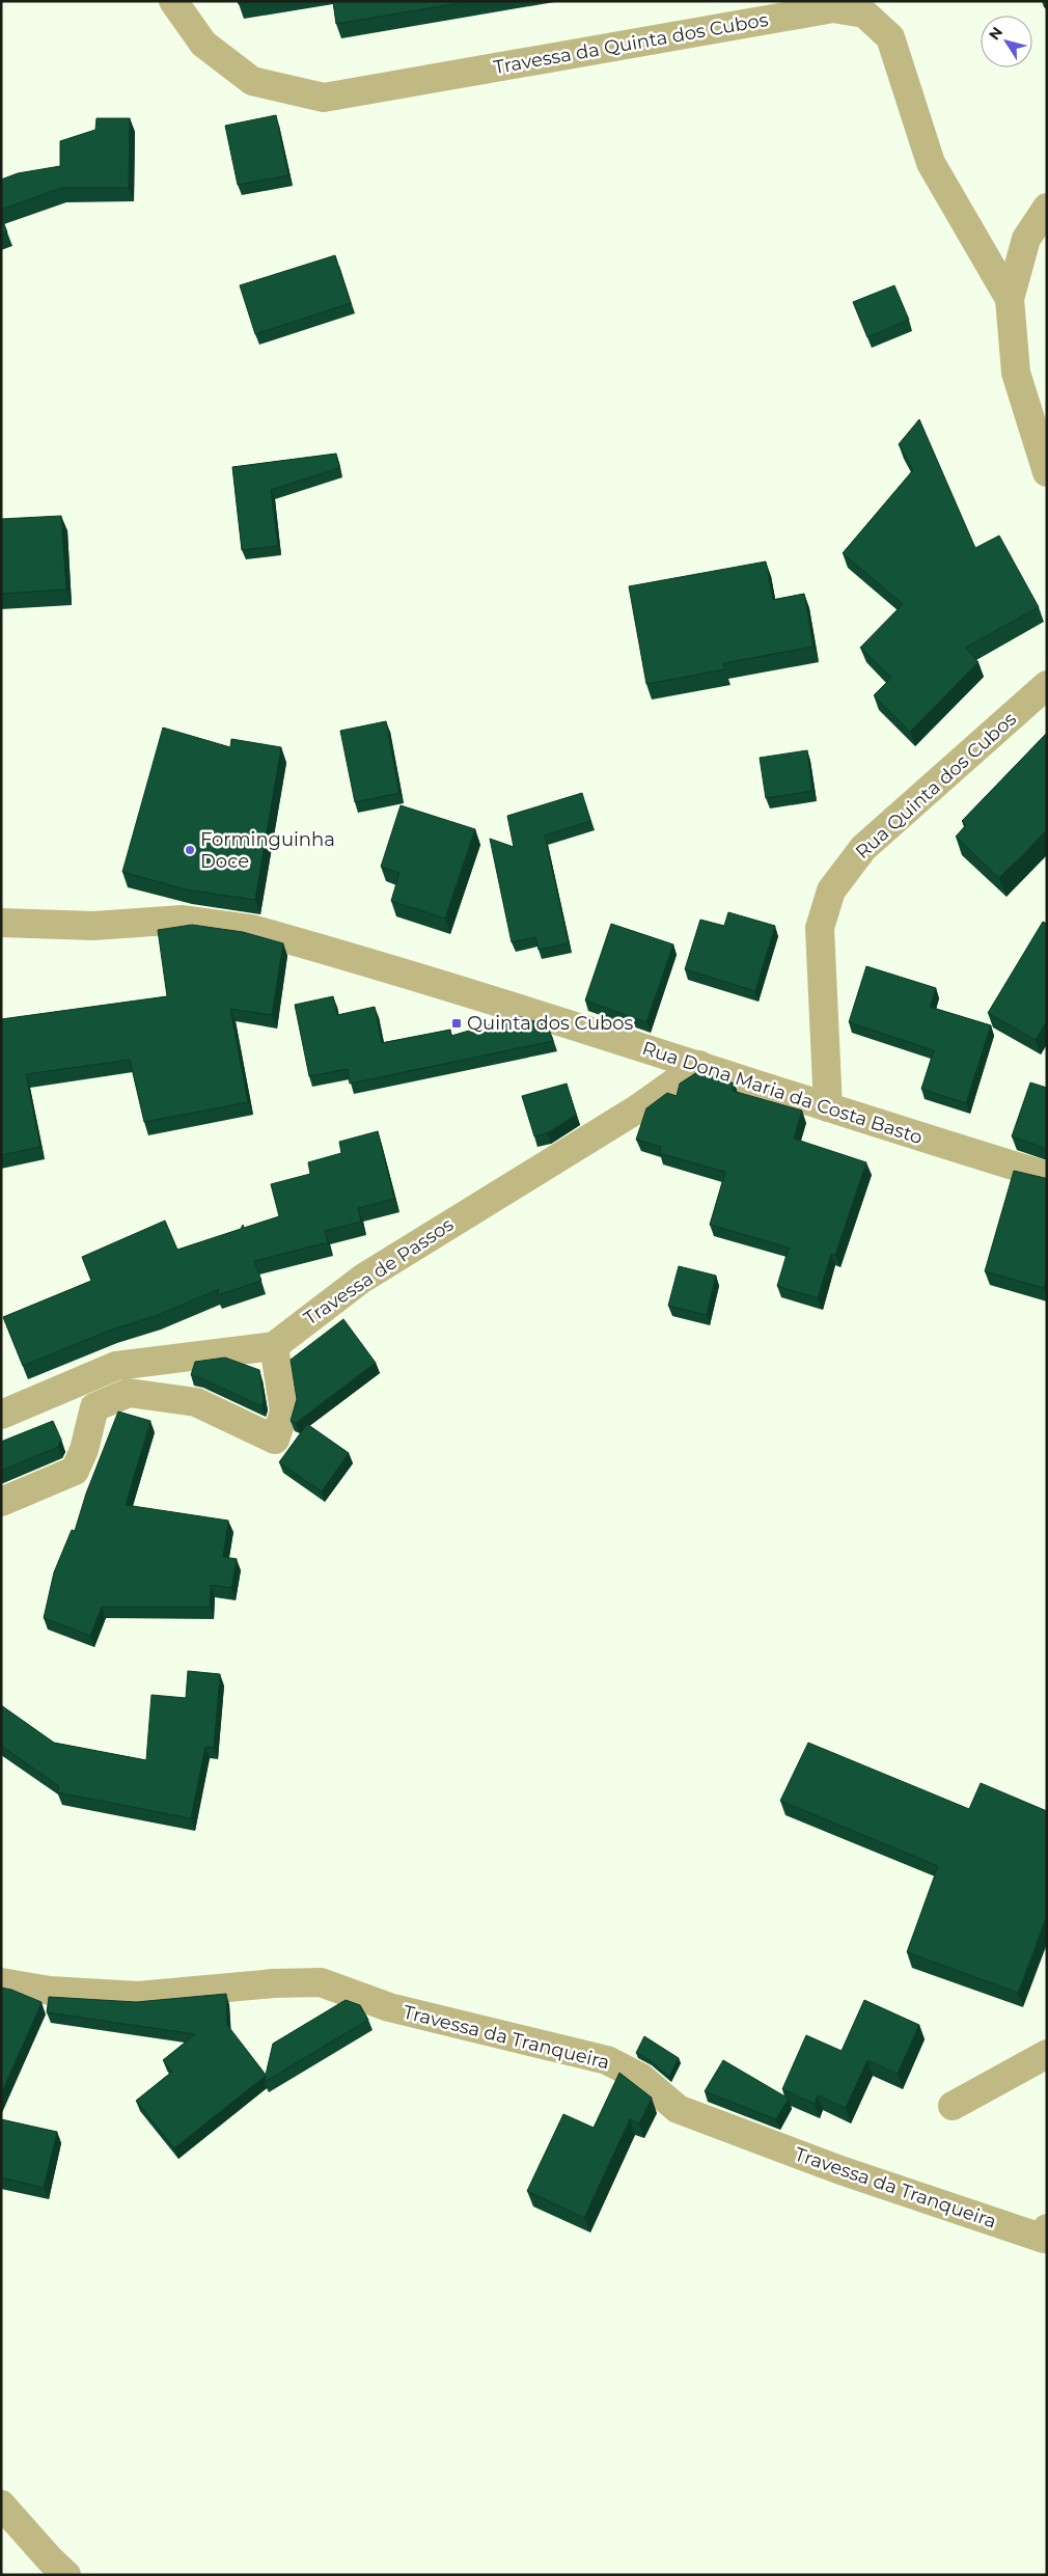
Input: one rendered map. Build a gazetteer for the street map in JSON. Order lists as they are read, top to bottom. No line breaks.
{"streets":{"street":["Travessa da Quinta dos Cubos","Rua Quinta dos Cubos","Rua Dona Maria da Costa Basto","Travessa de Passos","Travessa da Tranqueira"]},"crossings":[["Rua Quinta dos Cubos","Rua Dona Maria da Costa Basto"],["Rua Dona Maria da Costa Basto","Travessa de Passos"]],"places":{"other":["Forminguinha Doce"],"transit":["Quinta dos Cubos"]},"north":"top left"}
